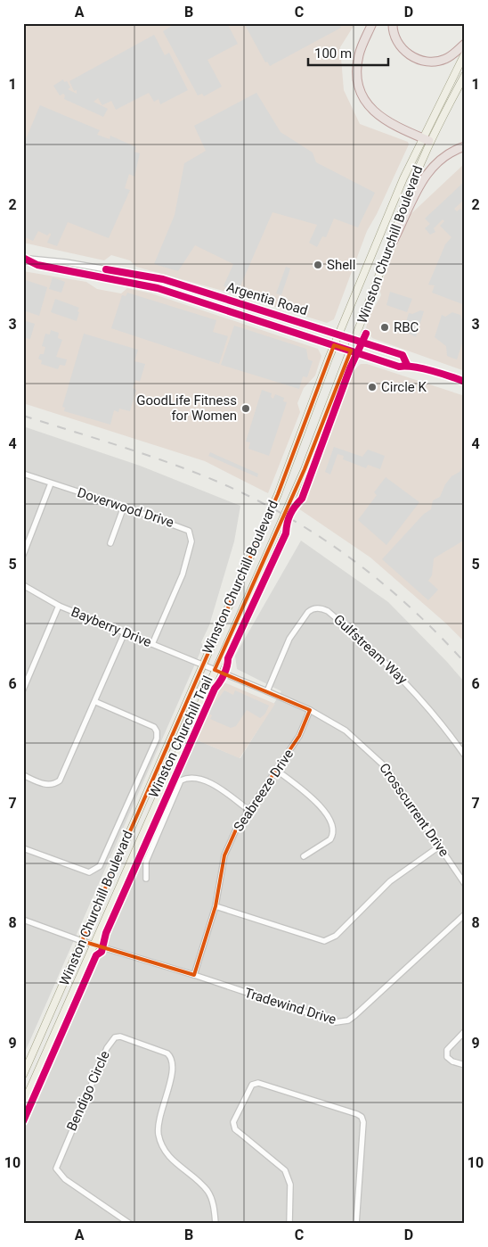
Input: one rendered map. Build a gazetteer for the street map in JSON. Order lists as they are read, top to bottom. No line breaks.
{"streets":{"main road":["Winston Churchill Boulevard"],"street":["Argentia Road","Doverwood Drive","Bayberry Drive","Gulfstream Way","Seabreeze Drive","Crosscurrent Drive","Tradewind Drive","Bendigo Circle"],"cycle path":["Winston Churchill Trail"]},"crossings":[["Winston Churchill Boulevard","Argentia Road"],["Winston Churchill Boulevard","Bayberry Drive"],["Winston Churchill Boulevard","Crosscurrent Drive"],["Winston Churchill Boulevard","Tradewind Drive"],["Doverwood Drive","Bayberry Drive"],["Bayberry Drive","Crosscurrent Drive"],["Gulfstream Way","Crosscurrent Drive"],["Seabreeze Drive","Crosscurrent Drive"],["Seabreeze Drive","Tradewind Drive"]],"places":["Shell","RBC","Circle K","GoodLife Fitness for Women"],"scale_bar":"100 m","grid":{"columns":["A","B","C","D"],"rows":["1","2","3","4","5","6","7","8","9","10"]}}
